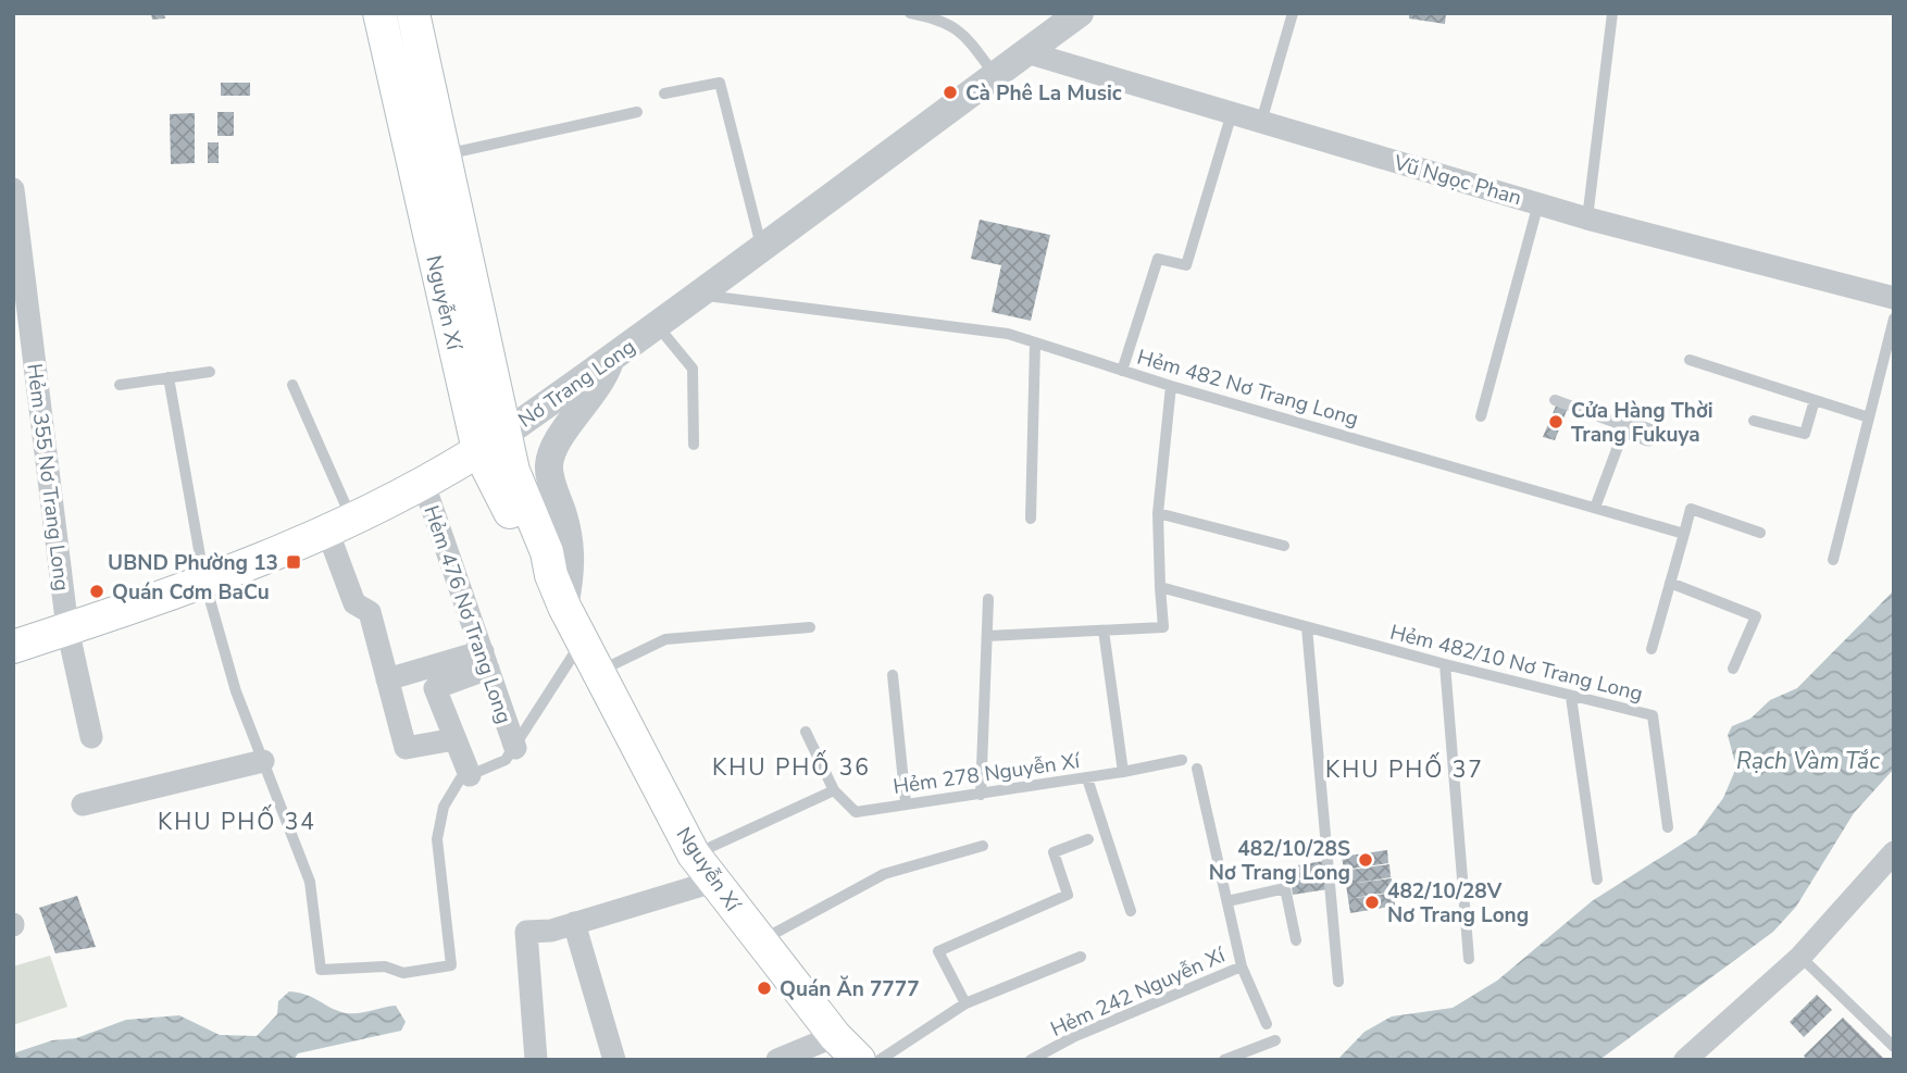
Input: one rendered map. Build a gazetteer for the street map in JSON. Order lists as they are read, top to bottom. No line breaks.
{"streets":{"main road":["Nguyễn Xí","Nơ Trang Long"],"street":["Vũ Ngọc Phan","Hẻm 355 Nơ Trang Long","Hẻm 476 Nơ Trang Long"],"lane":["Hẻm 482 Nơ Trang Long","Hẻm 482/10 Nơ Trang Long","Hẻm 278 Nguyễn Xí","Hẻm 242 Nguyễn Xí"]},"crossings":[["Vũ Ngọc Phan","Nơ Trang Long"],["Nguyễn Xí","Nơ Trang Long"],["Nơ Trang Long","Hẻm 482 Nơ Trang Long"],["Nơ Trang Long","Hẻm 355 Nơ Trang Long"],["Nơ Trang Long","Hẻm 476 Nơ Trang Long"]],"districts":["KHU PHỐ 36","KHU PHỐ 37","KHU PHỐ 34"],"water":["Rạch Vàm Tắc"],"places":{"other":["Cà Phê La Music","Cửa Hàng Thời Trang Fukuya","Quán Cơm BaCu","482/10/28S Nơ Trang Long","482/10/28V Nơ Trang Long","Quán Ăn 7777"],"transit":["UBND Phường 13"]}}
